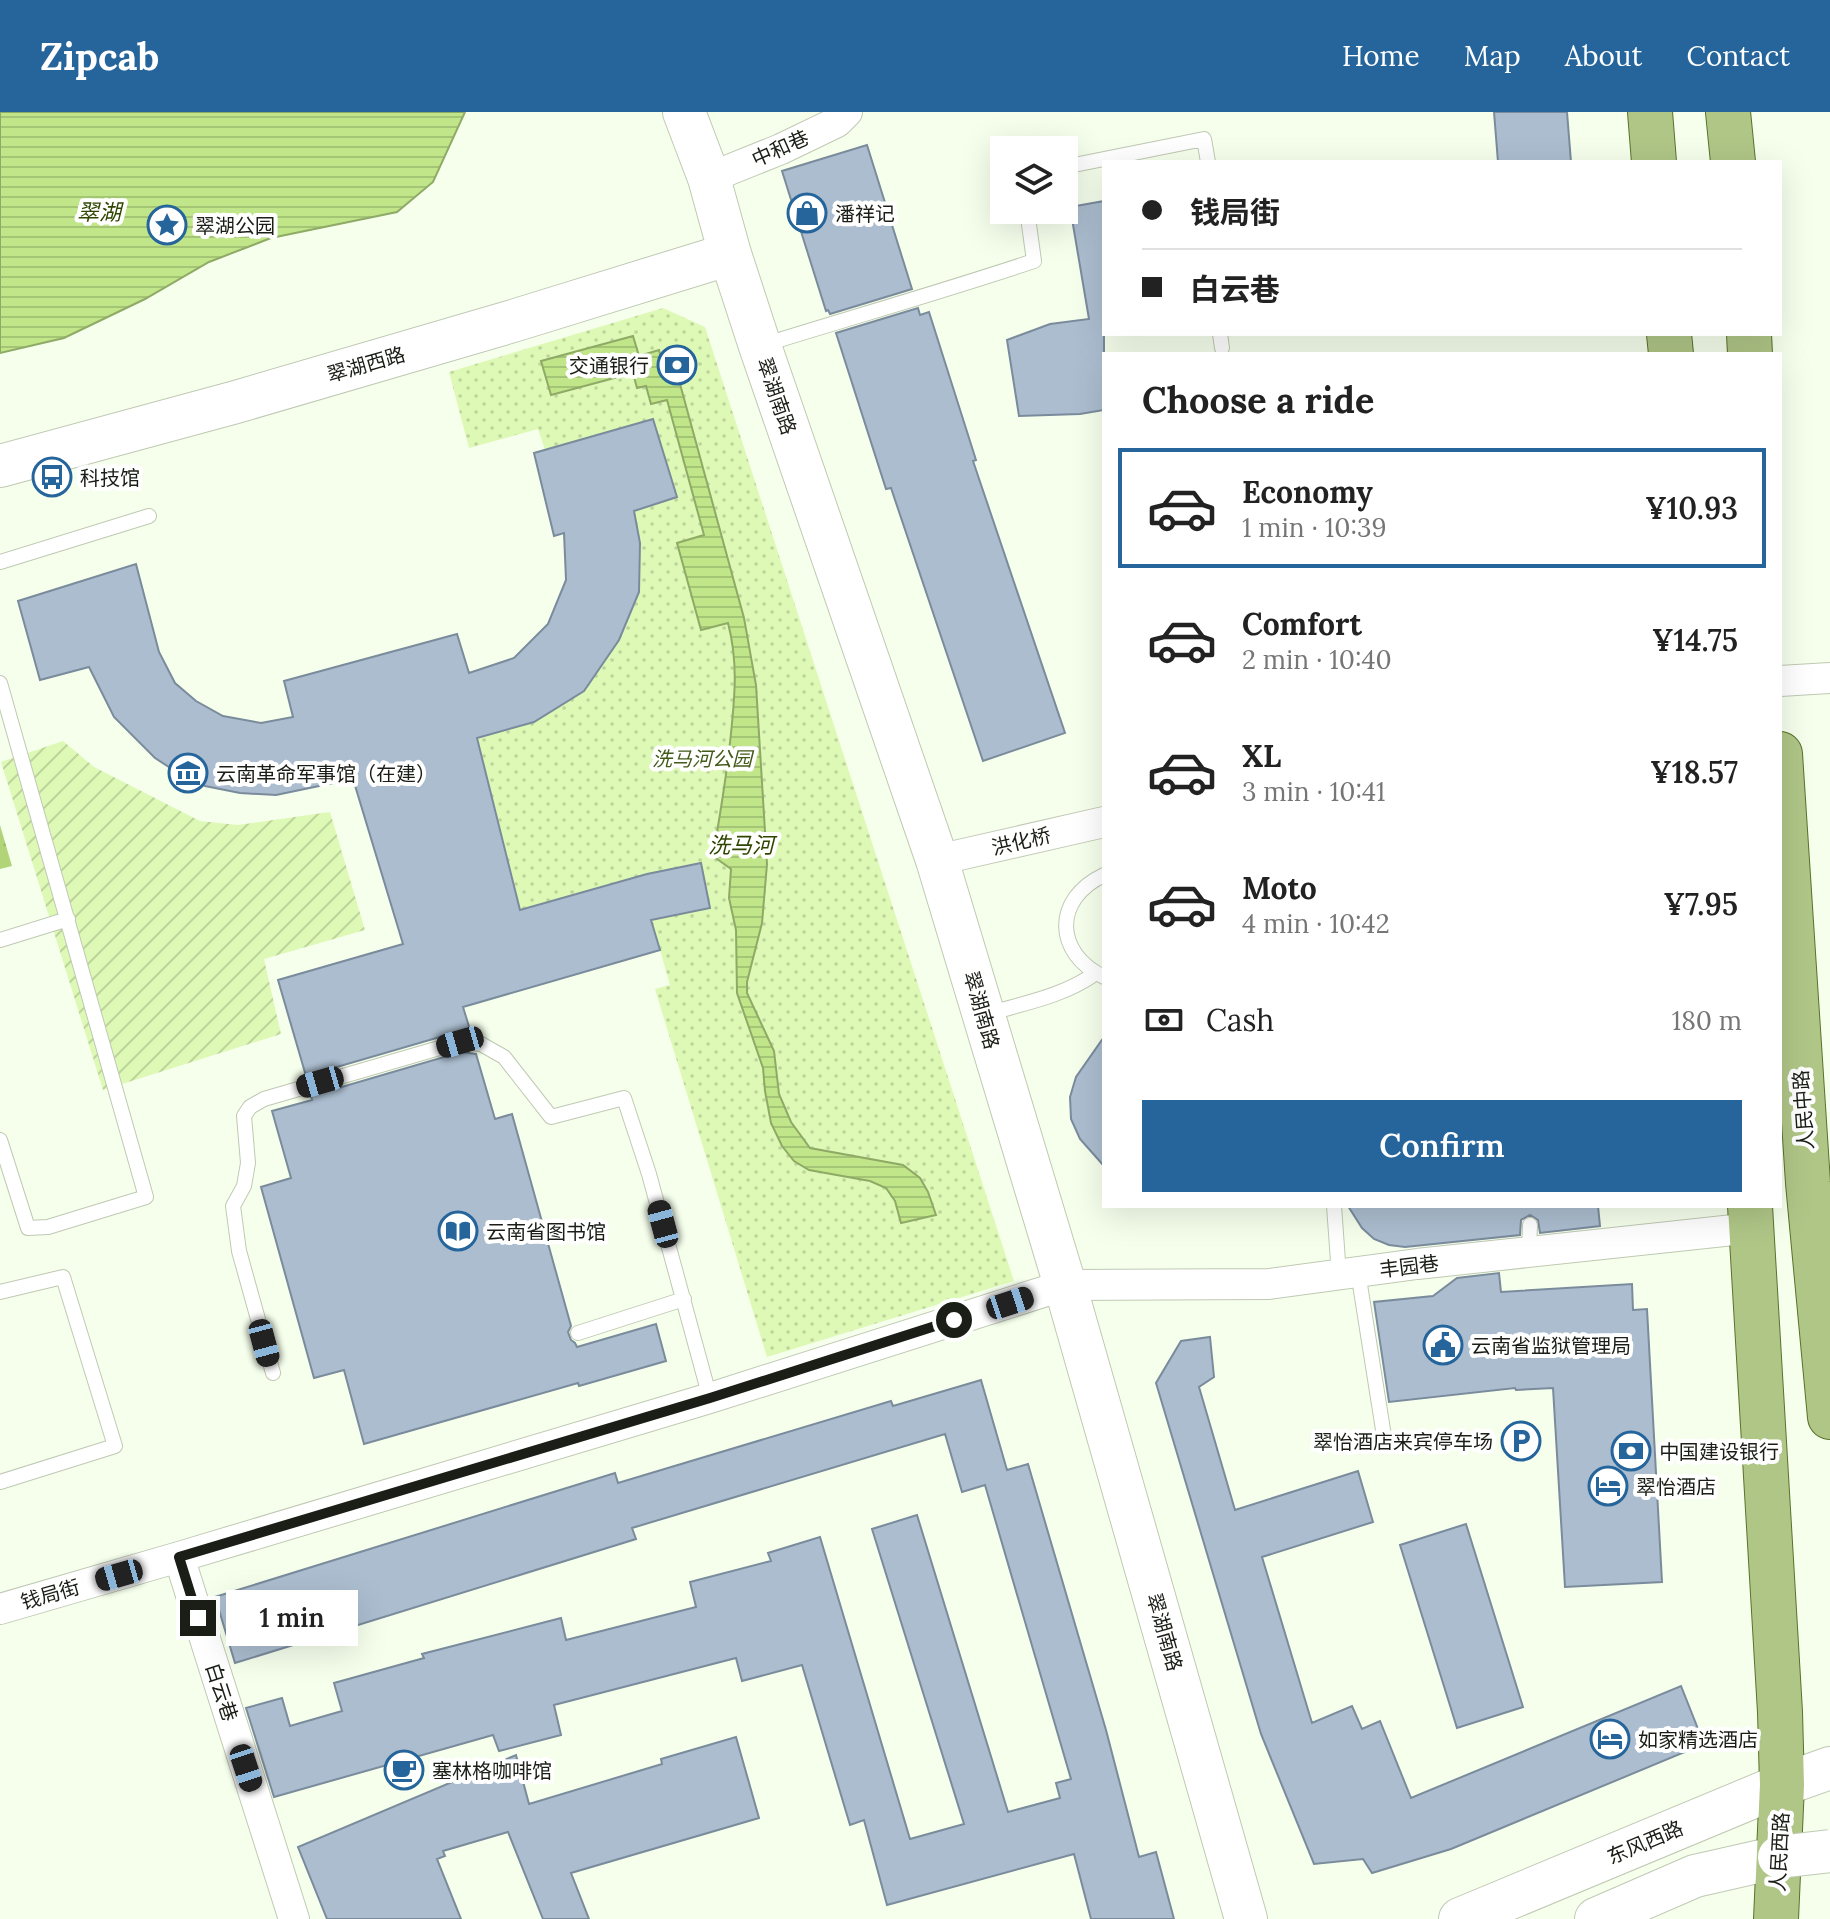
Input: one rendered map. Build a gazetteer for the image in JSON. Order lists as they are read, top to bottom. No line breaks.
{"streets":{"main road":["人民中路","人民西路"],"street":["中和巷","翠湖西路","翠湖南路","洪化桥","丰园巷","钱局街","白云巷","东风西路"]},"crossings":[["中和巷","翠湖南路"],["翠湖西路","翠湖南路"],["翠湖南路","洪化桥"],["翠湖南路","丰园巷"],["翠湖南路","钱局街"],["丰园巷","钱局街"],["钱局街","白云巷"],["东风西路","人民西路"]],"water":["翠湖","洗马河"],"parks":["洗马河公园"],"places":{"shop":["潘祥记"],"place":["翠湖公园"],"bank":["交通银行","中国建设银行"],"bus stop":["科技馆"],"museum":["云南革命军事馆（在建）"],"library":["云南省图书馆"],"public building":["云南省监狱管理局"],"parking":["翠怡酒店来宾停车场"],"hotel":["翠怡酒店","如家精选酒店"],"cafe":["塞林格咖啡馆"]},"page":{"header":"Zipcab","nav":["Home","Map","About","Contact"],"banner":["钱局街","白云巷"],"heading":"Choose a ride","list":[{"name":"Economy","note":"1 min · 10:39","value":"¥10.93"},{"name":"Comfort","note":"2 min · 10:40","value":"¥14.75"},{"name":"XL","note":"3 min · 10:41","value":"¥18.57"},{"name":"Moto","note":"4 min · 10:42","value":"¥7.95"}],"pay":["Cash","180 m"],"buttons":"Confirm","bubble":"1 min"}}
